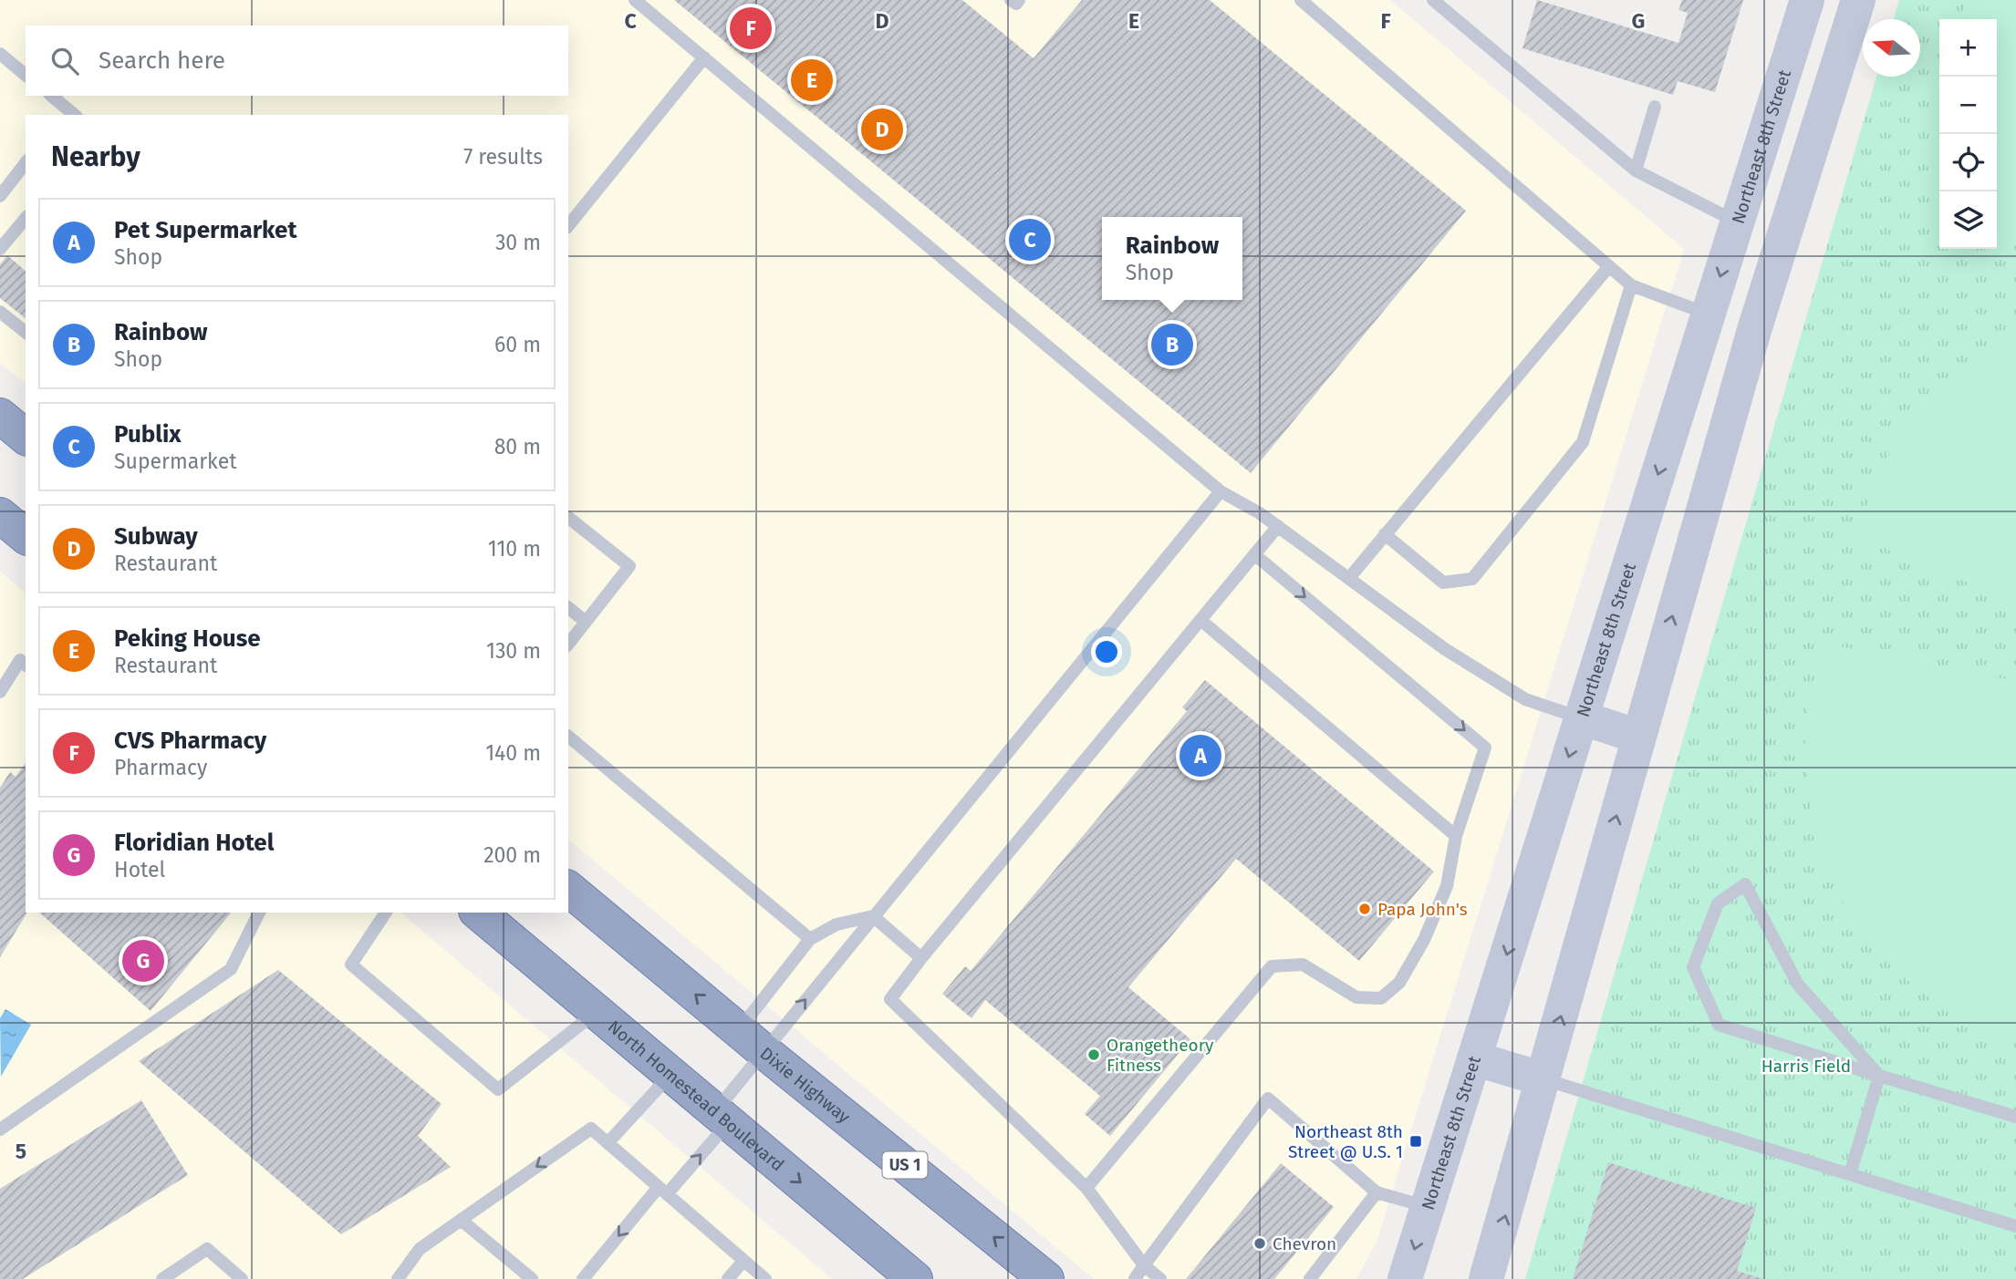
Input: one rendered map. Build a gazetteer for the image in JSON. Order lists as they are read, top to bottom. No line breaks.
{"streets":{"highway":["Dixie Highway","North Homestead Boulevard","US 1"],"main road":["Northeast 8th Street"]},"one_way":["Dixie Highway","North Homestead Boulevard"],"parks":["Harris Field"],"places":{"other":["Papa John's","Orangetheory Fitness","Chevron"],"transit":["Northeast 8th Street @ U.S. 1"]},"north":"left","page":{"pins":["F","E","D","C","B","A","G"],"map_buttons":["+","−"],"search":"Search here","heading":["Nearby","7 results"],"list":[{"mark":"A","name":"Pet Supermarket","note":"Shop","value":"30 m"},{"mark":"B","name":"Rainbow","note":"Shop","value":"60 m"},{"mark":"C","name":"Publix","note":"Supermarket","value":"80 m"},{"mark":"D","name":"Subway","note":"Restaurant","value":"110 m"},{"mark":"E","name":"Peking House","note":"Restaurant","value":"130 m"},{"mark":"F","name":"CVS Pharmacy","note":"Pharmacy","value":"140 m"},{"mark":"G","name":"Floridian Hotel","note":"Hotel","value":"200 m"}],"popup":["Rainbow","Shop"]},"grid":{"columns":["C","D","E","F","G"],"rows":["5"]}}
